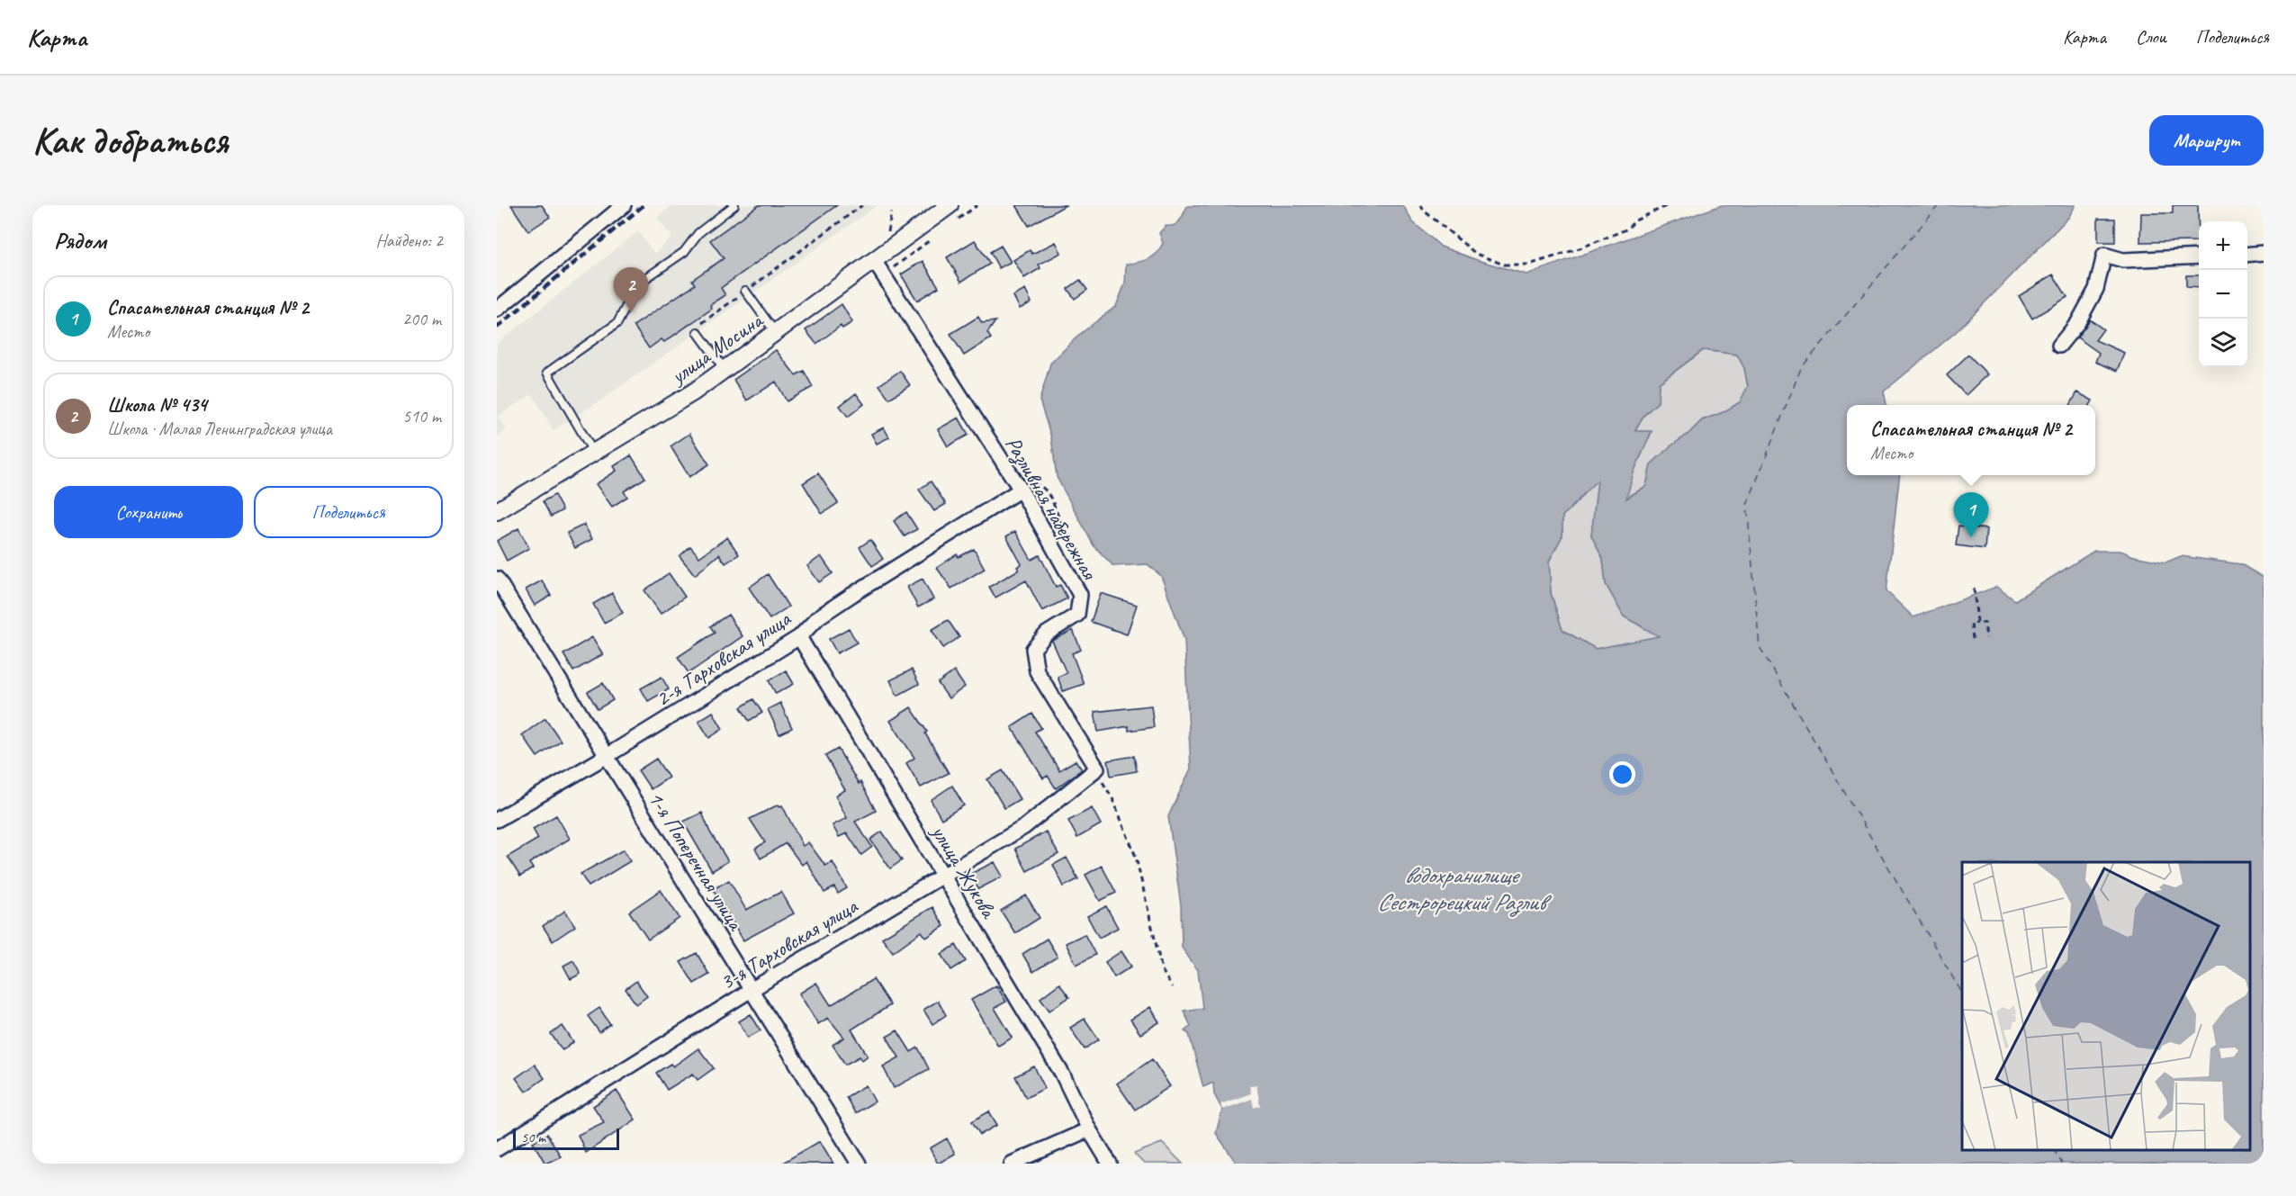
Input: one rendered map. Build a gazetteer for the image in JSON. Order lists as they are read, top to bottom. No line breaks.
{"streets":{"street":["улица Мосина","Разливная набережная","2-я Тарховская улица","1-я Поперечная улица","улица Жукова","3-я Тарховская улица"]},"crossings":[["улица Мосина","Разливная набережная"],["Разливная набережная","2-я Тарховская улица"],["Разливная набережная","3-я Тарховская улица"],["2-я Тарховская улица","1-я Поперечная улица"],["2-я Тарховская улица","улица Жукова"],["1-я Поперечная улица","3-я Тарховская улица"],["улица Жукова","3-я Тарховская улица"]],"water":["водохранилище Сестрорецкий Разлив"],"scale_bar":"50 m","page":{"header":"Карта","nav":["Карта","Слои","Поделиться"],"buttons":["Маршрут",["Сохранить","Поделиться"]],"title":"Как добраться","heading":["Рядом","Найдено: 2"],"map_buttons":["+","−"],"pins":["2","1"],"list":[{"mark":"1","name":"Спасательная станция № 2","note":"Место","value":"200 m"},{"mark":"2","name":"Школа № 434","note":"Школа · Малая Ленинградская улица","value":"510 m"}],"popup":["Спасательная станция № 2","Место"],"scale":"50 m"}}
